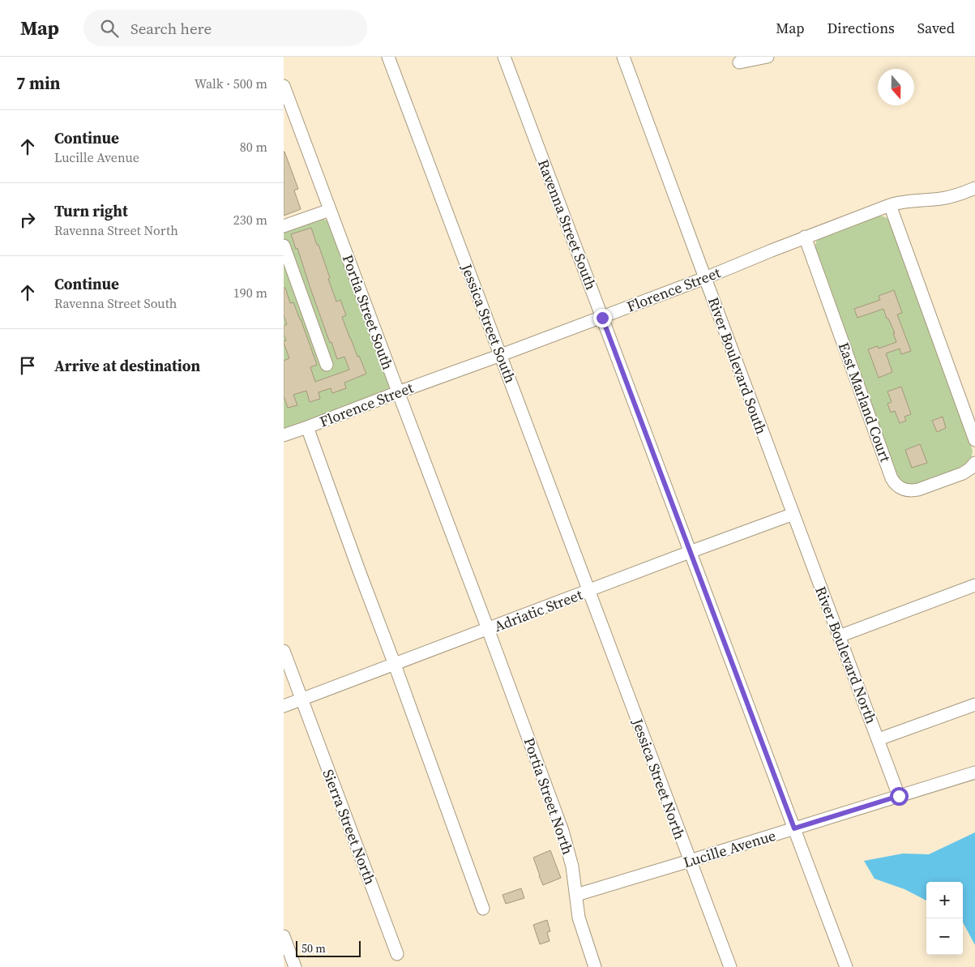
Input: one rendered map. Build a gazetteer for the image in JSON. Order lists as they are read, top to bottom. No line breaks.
{"streets":{"street":["Ravenna Street South","Florence Street","Portia Street South","Jessica Street South","River Boulevard South","East Marland Court","Adriatic Street","River Boulevard North","Jessica Street North","Portia Street North","Sierra Street North","Lucille Avenue"]},"crossings":[["Ravenna Street South","Florence Street"],["Ravenna Street South","Adriatic Street"],["Ravenna Street South","Lucille Avenue"],["Florence Street","Portia Street South"],["Florence Street","Jessica Street South"],["Florence Street","River Boulevard South"],["Florence Street","East Marland Court"],["Portia Street South","Adriatic Street"],["Portia Street South","Portia Street North"],["Jessica Street South","Adriatic Street"],["Jessica Street South","Jessica Street North"],["River Boulevard South","Adriatic Street"],["River Boulevard South","River Boulevard North"],["Adriatic Street","River Boulevard North"],["Adriatic Street","Jessica Street North"],["Adriatic Street","Portia Street North"],["Adriatic Street","Sierra Street North"],["River Boulevard North","Lucille Avenue"],["Jessica Street North","Lucille Avenue"],["Portia Street North","Lucille Avenue"]],"scale_bar":"50 m","north":"bottom","page":{"header":"Map","search":"Search here","nav":["Map","Directions","Saved"],"heading":["7 min","Walk · 500 m"],"list":[["Continue","Lucille Avenue","80 m"],["Turn right","Ravenna Street North","230 m"],["Continue","Ravenna Street South","190 m"],"Arrive at destination"],"map_buttons":["+","−"],"scale":"50 m"}}
